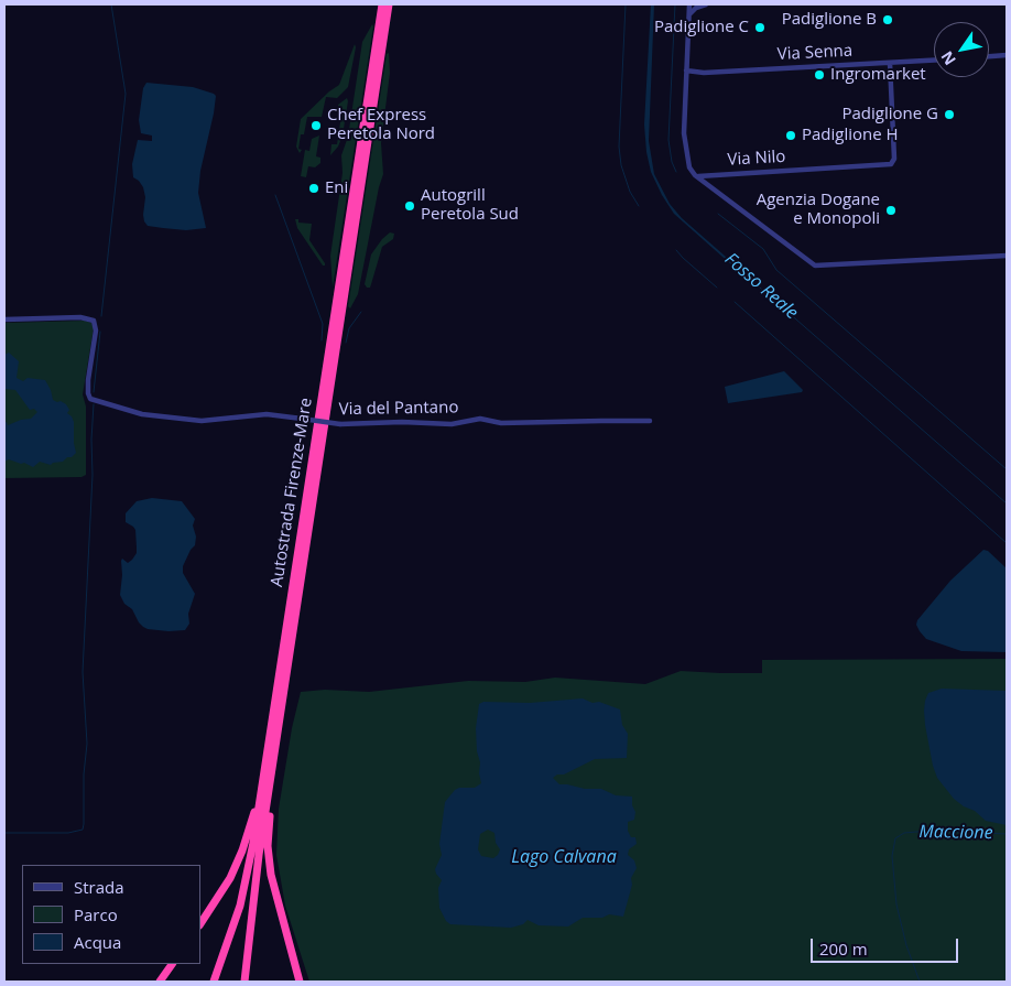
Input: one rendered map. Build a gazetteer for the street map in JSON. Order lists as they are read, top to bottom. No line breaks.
{"streets":{"highway":["Autostrada Firenze-Mare"],"street":["Via Senna","Via Nilo","Via del Pantano"]},"crossings":[["Via Senna","Via Nilo"]],"water":["Fosso Reale","Maccione","Lago Calvana"],"places":["Padiglione B","Padiglione C","Ingromarket","Padiglione G","Chef Express Peretola Nord","Padiglione H","Eni","Autogrill Peretola Sud","Agenzia Dogane e Monopoli"],"legend":["Strada","Parco","Acqua"],"scale_bar":"200 m","north":"bottom left"}
